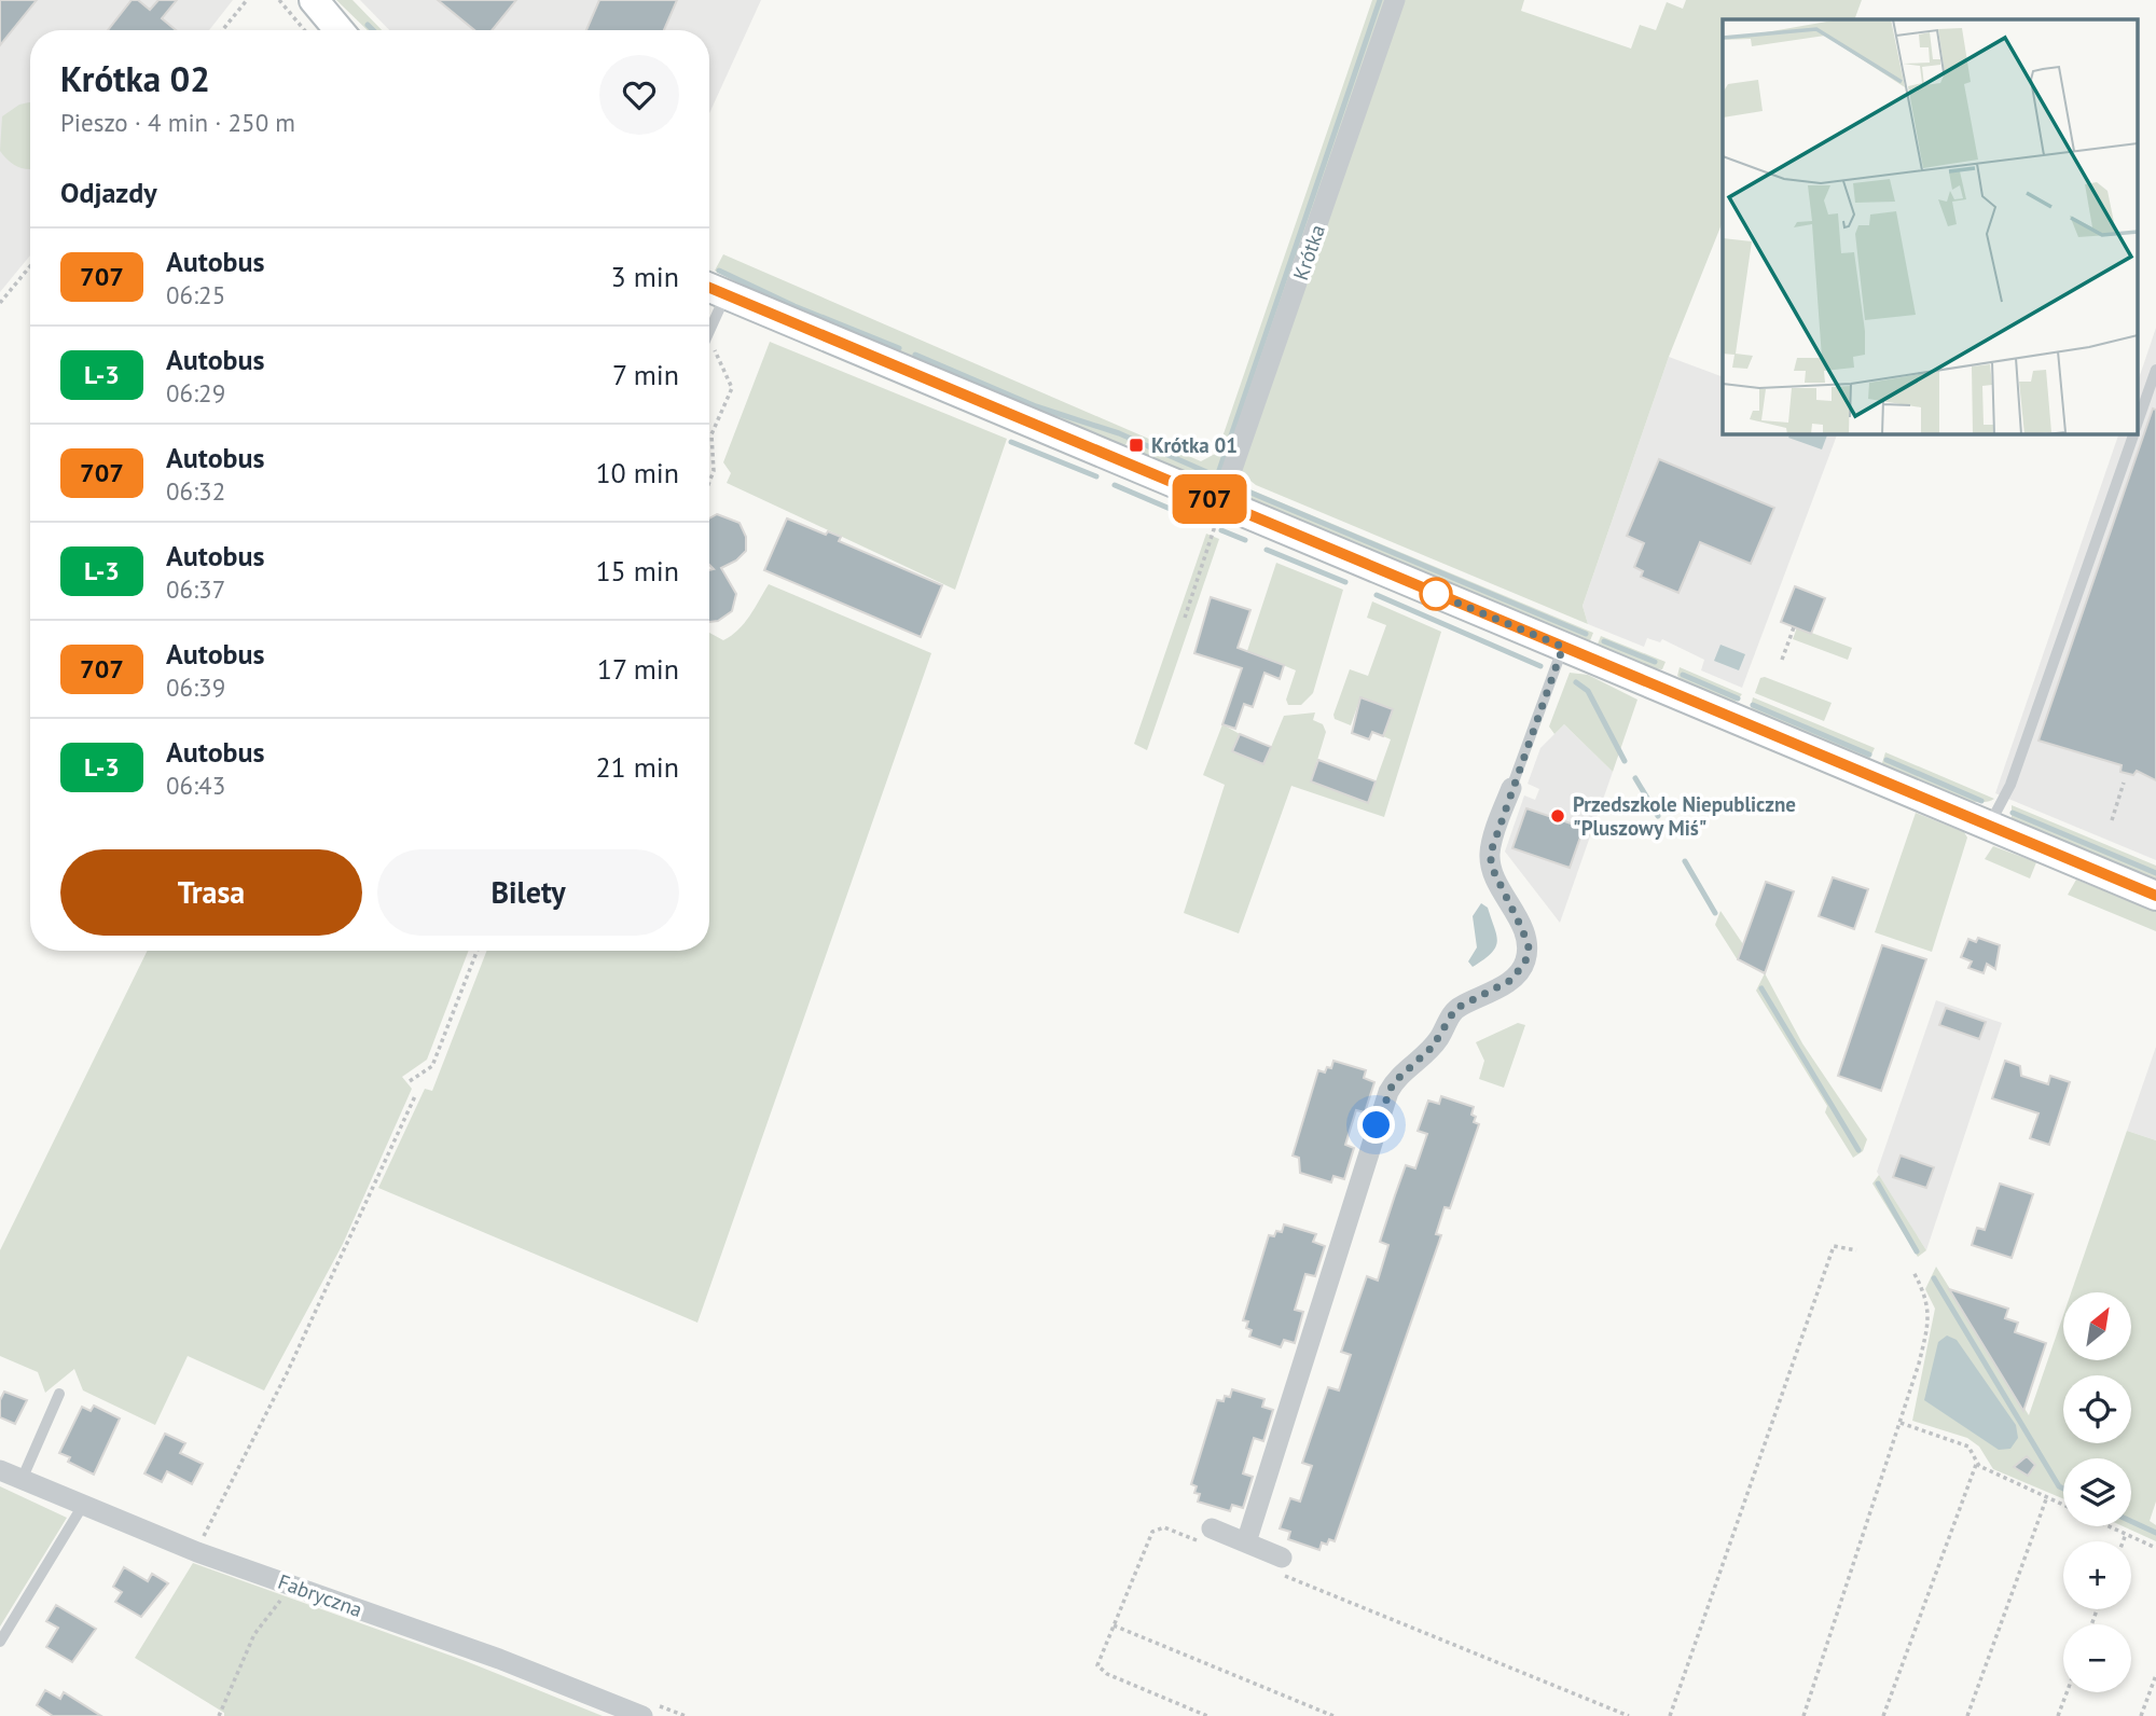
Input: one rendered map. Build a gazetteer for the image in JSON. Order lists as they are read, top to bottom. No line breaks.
{"streets":{"street":["Krótka","Fabryczna"]},"places":{"transit":["Krótka 01"],"other":["Przedszkole Niepubliczne \"Pluszowy Miś\""]},"lines":["bus line 707"],"north":"top right","page":{"on_map":"707","heading":[["Krótka 02","Pieszo · 4 min · 250 m"],"Odjazdy"],"list":[{"mark":"707","name":"Autobus","note":"06:25","value":"3 min"},{"mark":"L-3","name":"Autobus","note":"06:29","value":"7 min"},{"mark":"707","name":"Autobus","note":"06:32","value":"10 min"},{"mark":"L-3","name":"Autobus","note":"06:37","value":"15 min"},{"mark":"707","name":"Autobus","note":"06:39","value":"17 min"},{"mark":"L-3","name":"Autobus","note":"06:43","value":"21 min"}],"buttons":["Trasa","Bilety"],"map_buttons":["+","−"]}}
